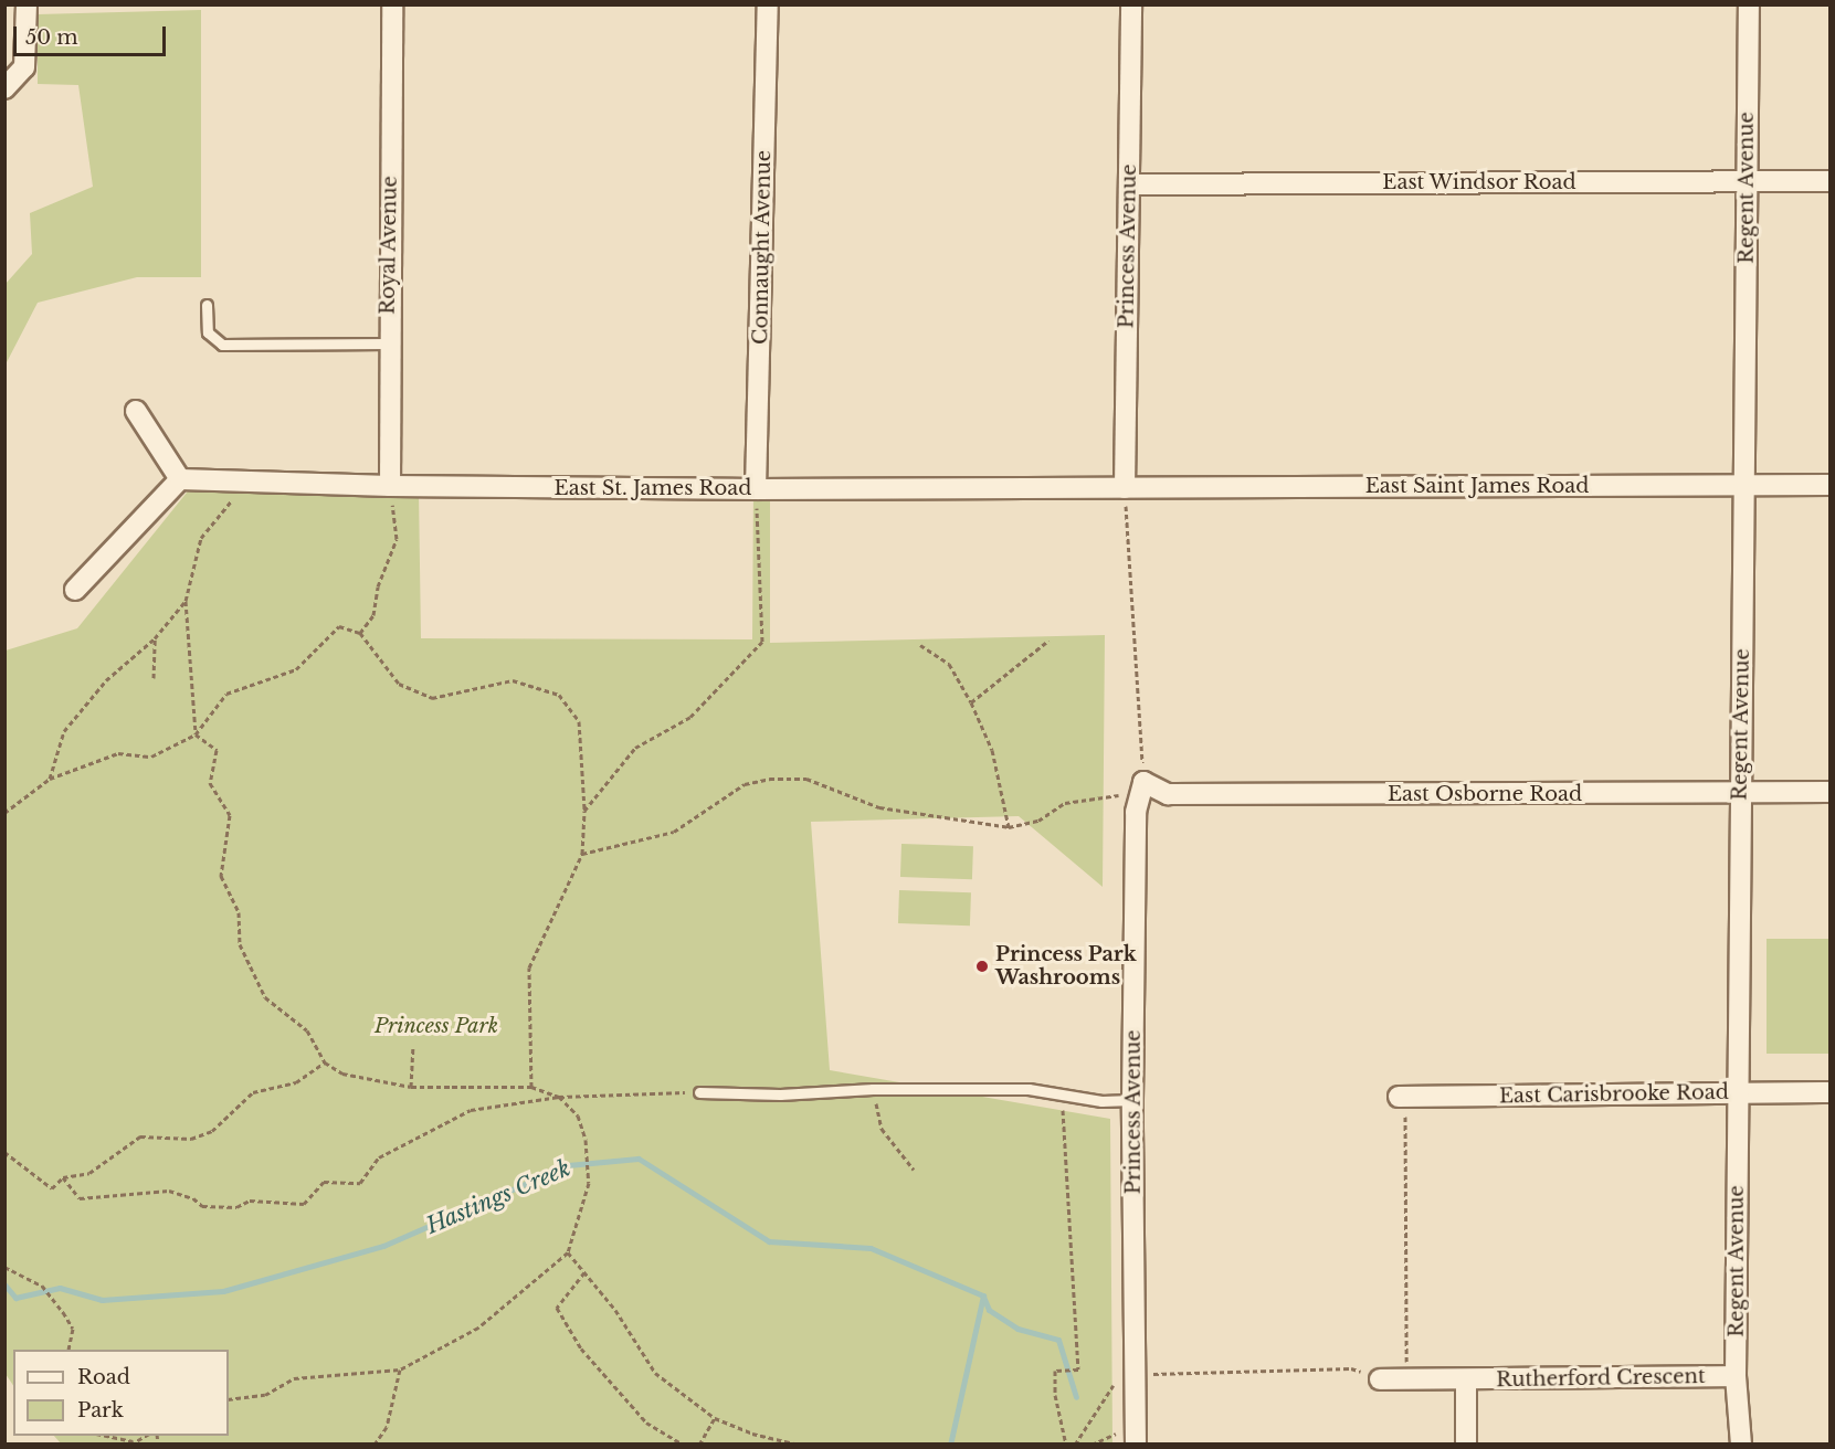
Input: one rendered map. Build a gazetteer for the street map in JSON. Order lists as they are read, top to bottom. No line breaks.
{"streets":{"street":["East Windsor Road","Regent Avenue","Royal Avenue","Princess Avenue","Connaught Avenue","East Saint James Road","East St. James Road","East Osborne Road","East Carisbrooke Road","Rutherford Crescent"]},"crossings":[["East Windsor Road","Regent Avenue"],["East Windsor Road","Princess Avenue"],["Regent Avenue","East Saint James Road"],["Regent Avenue","East Osborne Road"],["Regent Avenue","East Carisbrooke Road"],["Regent Avenue","Rutherford Crescent"],["Royal Avenue","East St. James Road"],["Princess Avenue","East Saint James Road"],["Princess Avenue","East St. James Road"],["Princess Avenue","East Osborne Road"],["Connaught Avenue","East St. James Road"],["East Saint James Road","East St. James Road"]],"water":["Hastings Creek"],"parks":["Princess Park"],"places":["Princess Park Washrooms"],"legend":["Road","Park"],"scale_bar":"50 m"}
